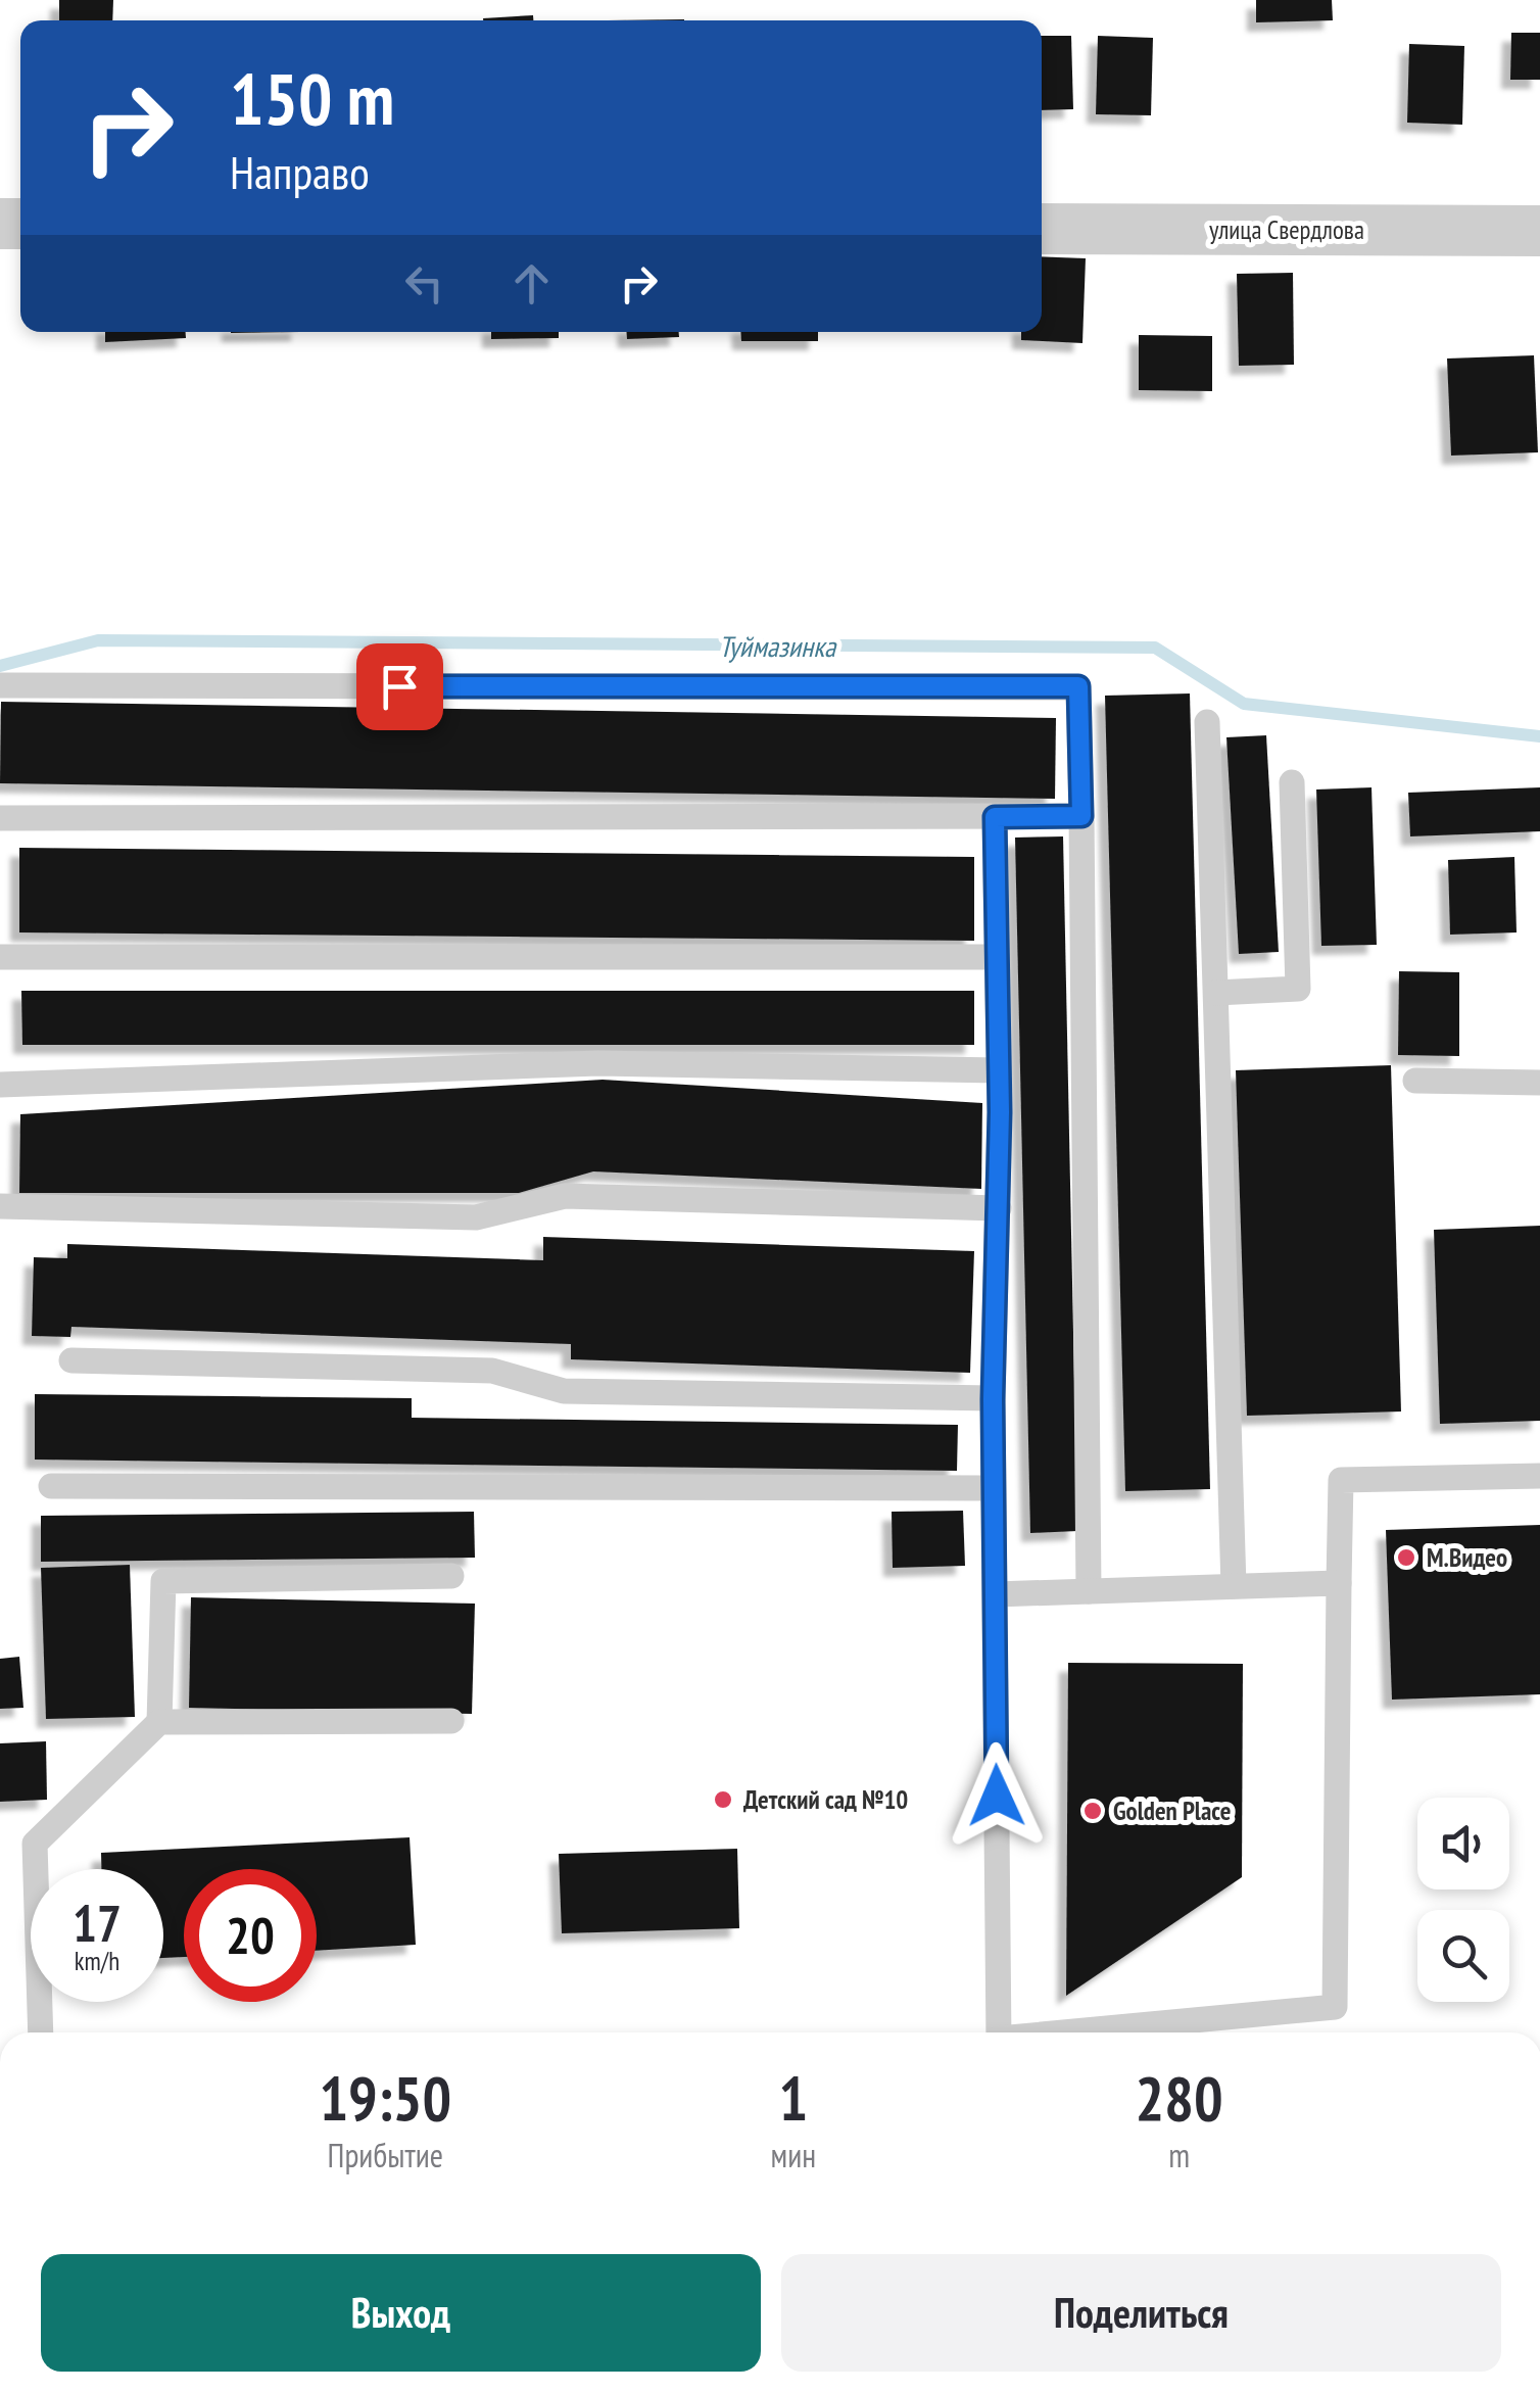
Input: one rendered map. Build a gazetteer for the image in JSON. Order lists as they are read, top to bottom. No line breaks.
{"streets":{"street":["улица Свердлова"]},"water":["Туймазинка"],"places":["М.Видео","Детский сад №10","Golden Place"],"page":{"turn":["150 m","Направо"],"speed":"17 km/h","limit":"20","eta":["19:50","Прибытие","1","мин","280","m"],"buttons":["Выход","Поделиться"]}}
